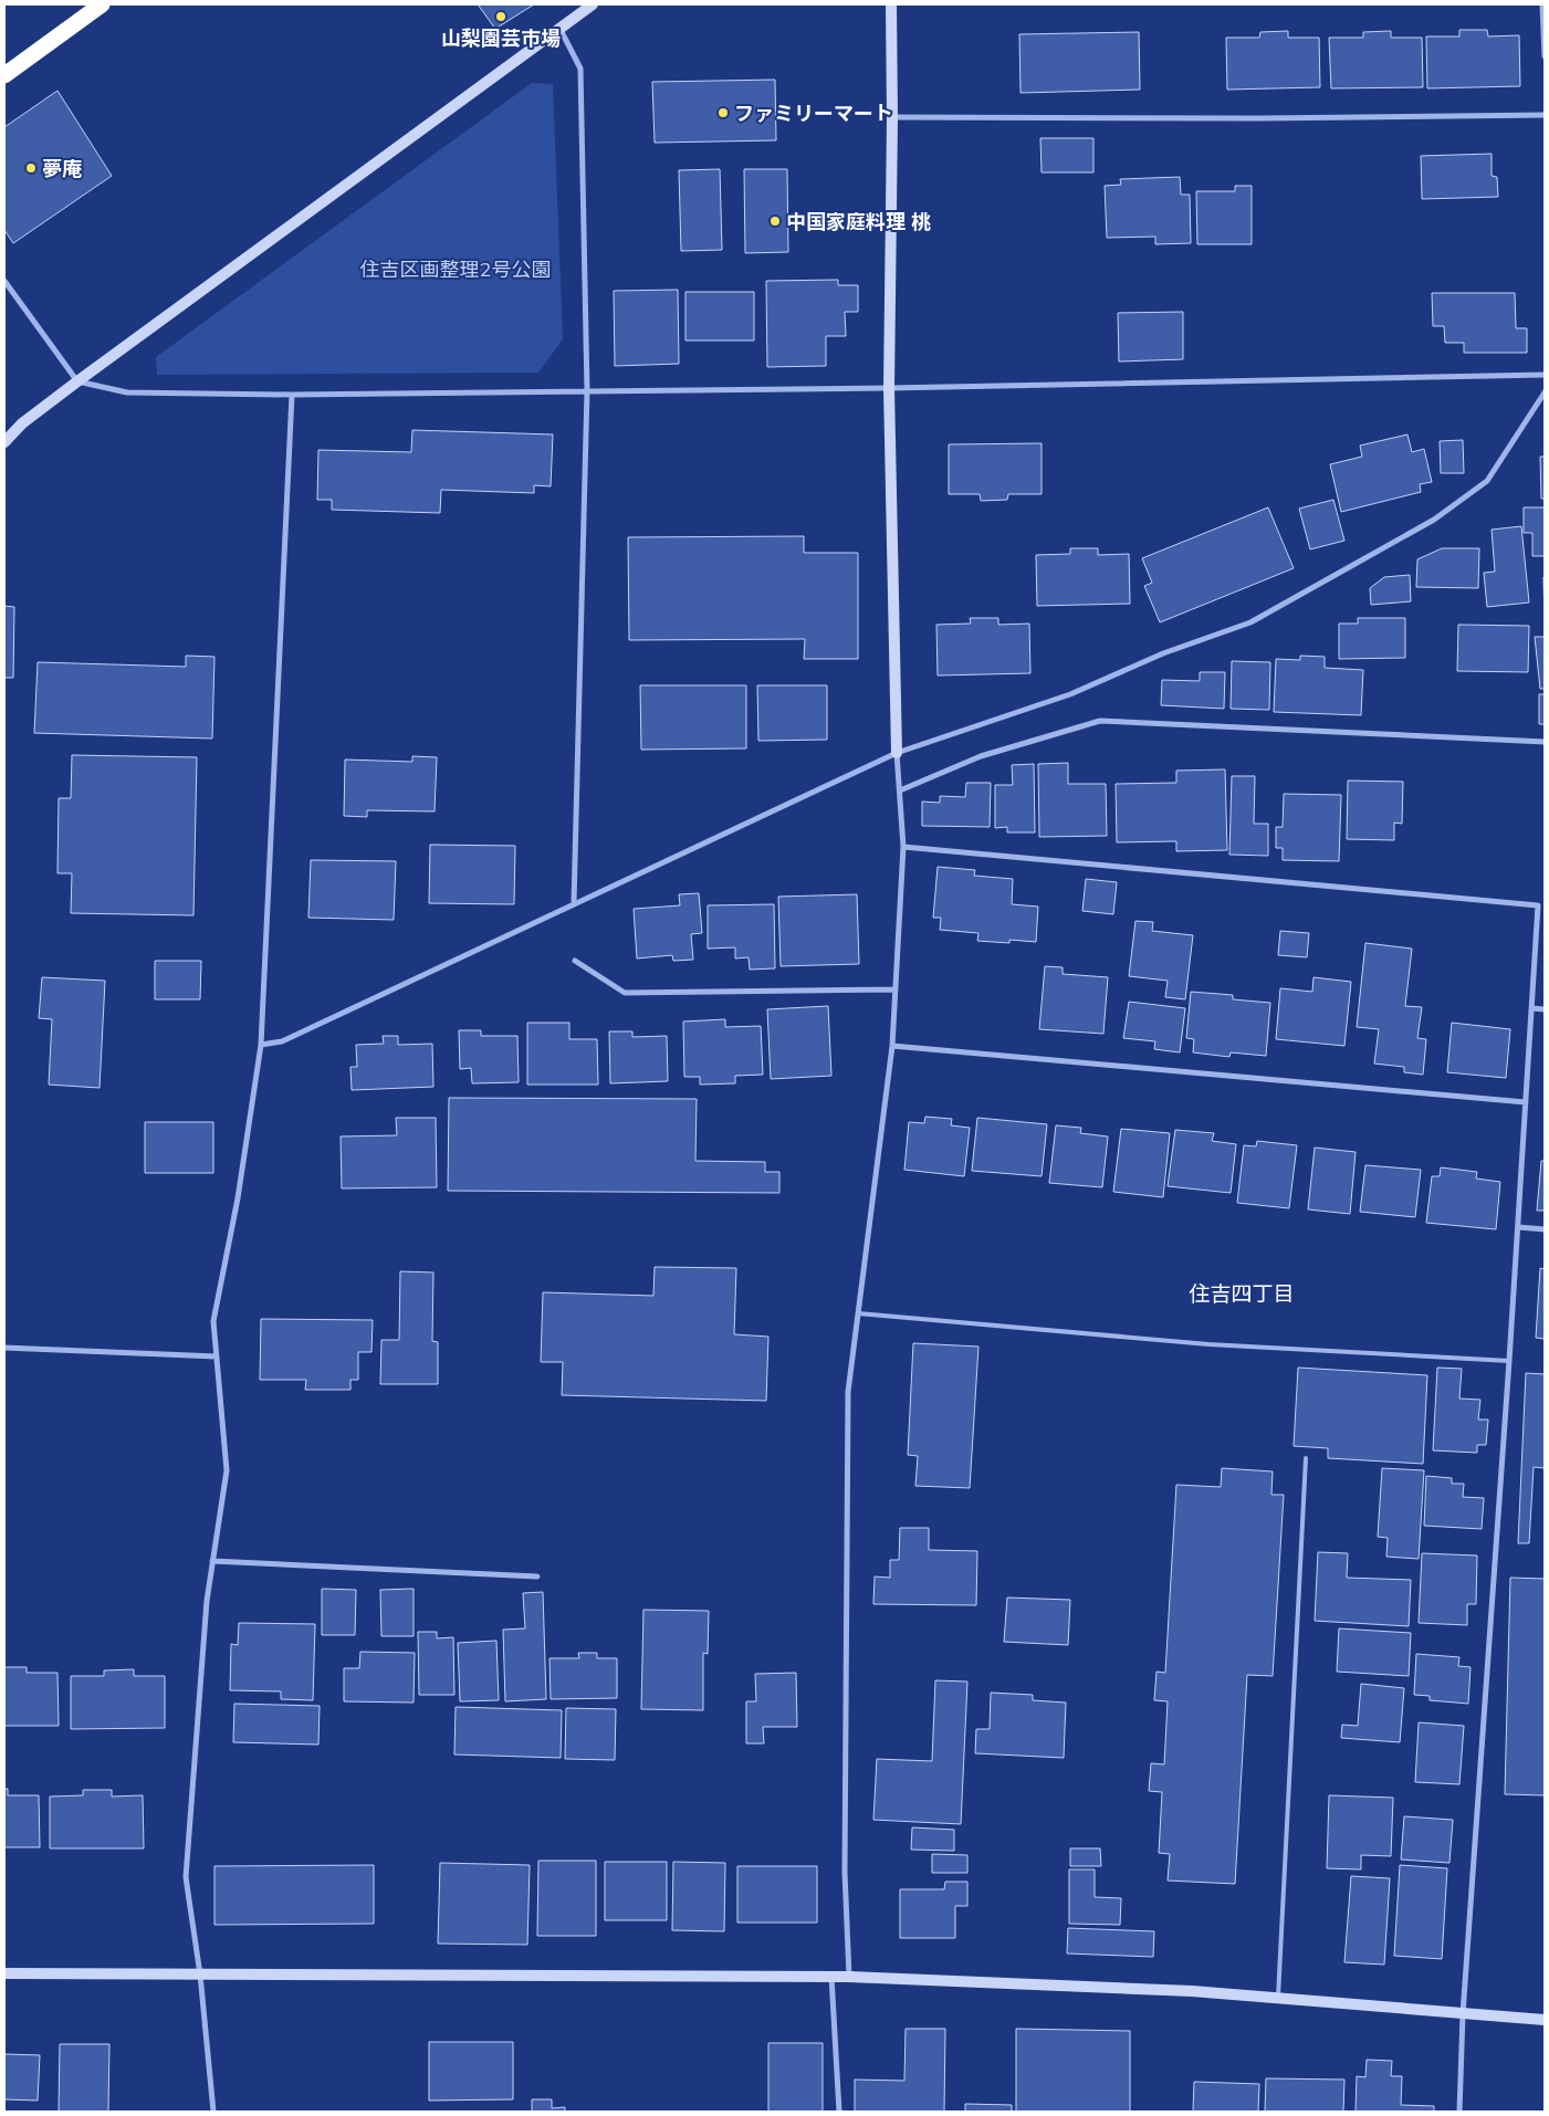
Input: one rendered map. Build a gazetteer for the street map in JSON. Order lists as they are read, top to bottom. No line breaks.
{"districts":["住吉四丁目"],"parks":["住吉区画整理2号公園"],"places":["山梨園芸市場","ファミリーマート","夢庵","中国家庭料理 桃"]}
